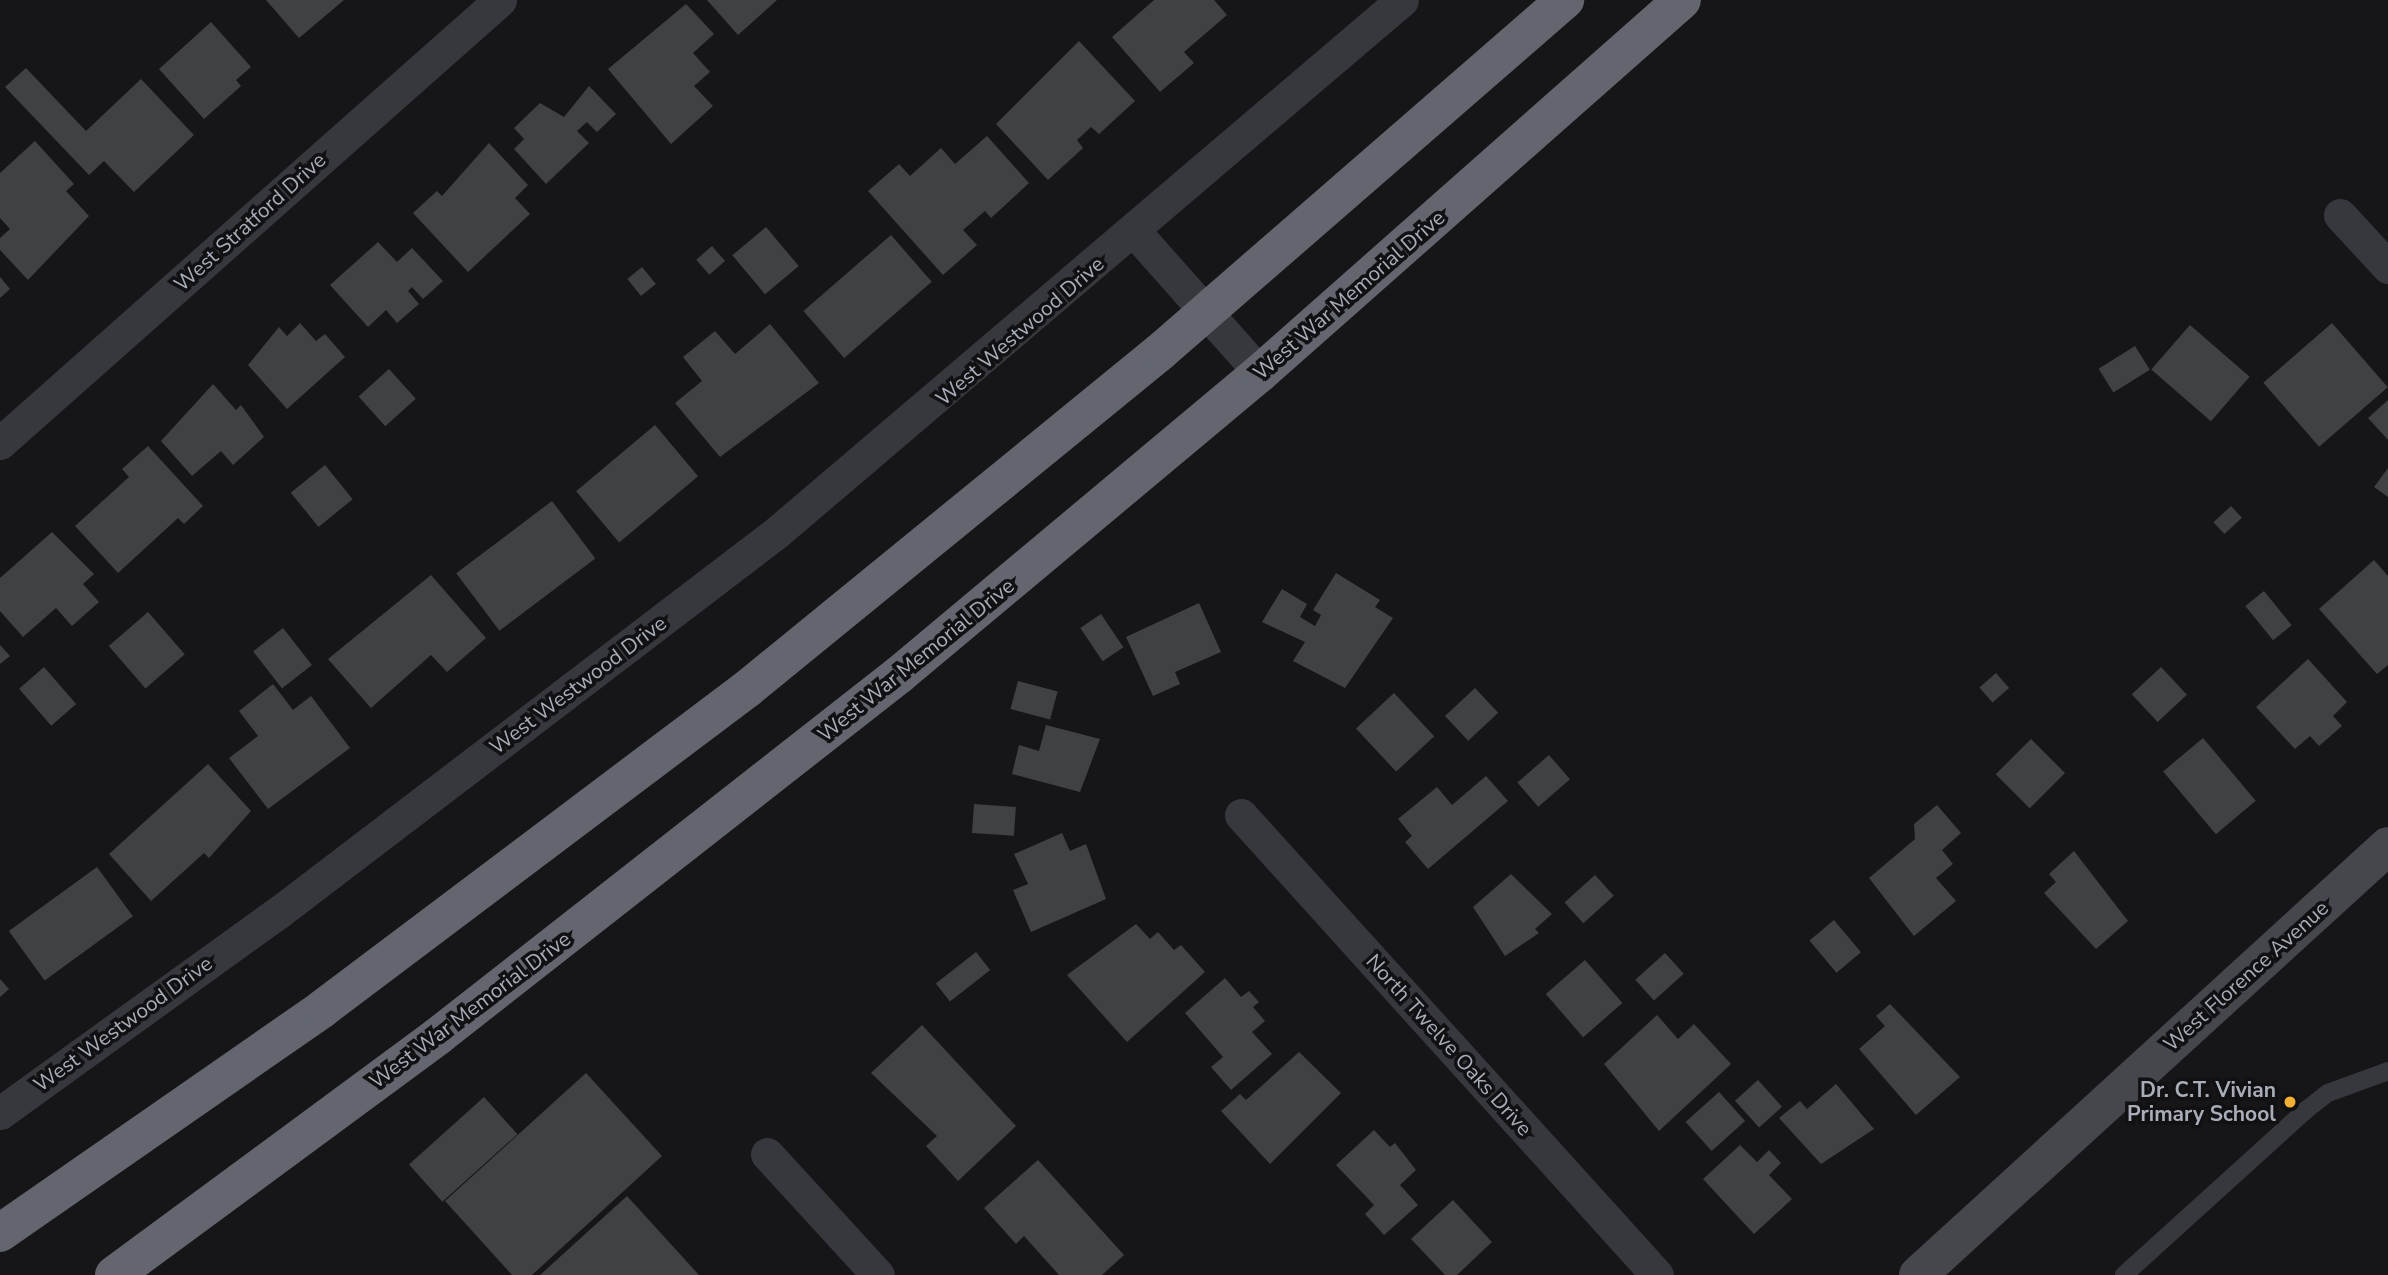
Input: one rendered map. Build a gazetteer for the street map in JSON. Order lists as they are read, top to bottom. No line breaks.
{"streets":{"highway":["West War Memorial Drive"],"street":["West Stratford Drive","West Westwood Drive","West Florence Avenue","North Twelve Oaks Drive"]},"places":["Dr. C.T. Vivian Primary School"]}
